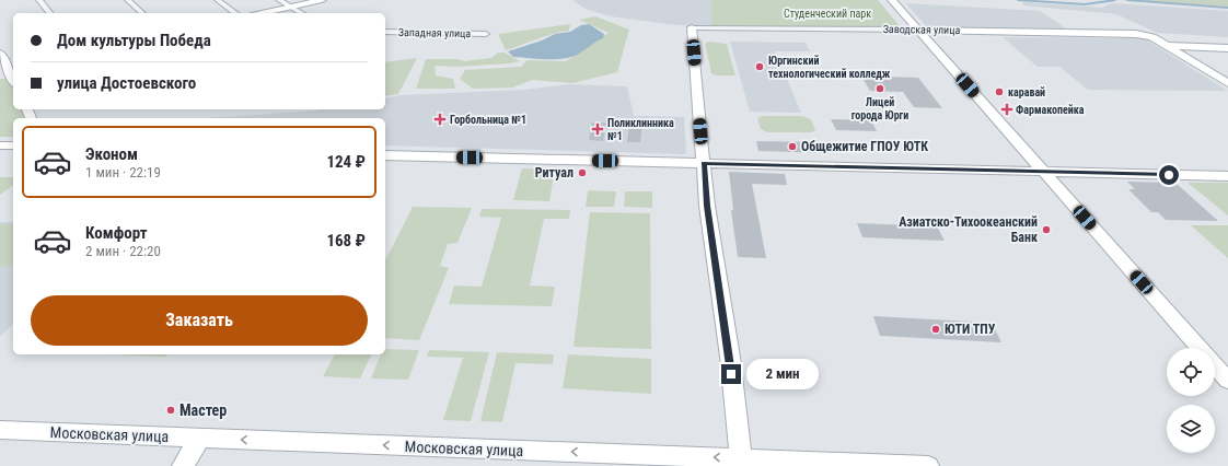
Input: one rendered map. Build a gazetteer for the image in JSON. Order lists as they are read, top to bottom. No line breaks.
{"streets":{"street":["Заводская улица","Западная улица","Московская улица"]},"one_way":["Московская улица"],"parks":["Студенческий парк"],"places":{"other":["Юргинский технологический колледж","Лицей города Юрги","каравай","Общежитие ГПОУ ЮТК","Ритуал","Азиатско-Тихоокеанский Банк","ЮТИ ТПУ","Мастер"],"health":["Фармакопейка","Горбольница №1","Поликлинника №1"]},"page":{"banner":["Дом культуры Победа","улица Достоевского"],"list":[{"name":"Эконом","note":"1 мин · 22:19","value":"124 ₽"},{"name":"Комфорт","note":"2 мин · 22:20","value":"168 ₽"}],"buttons":"Заказать","bubble":"2 мин"}}
